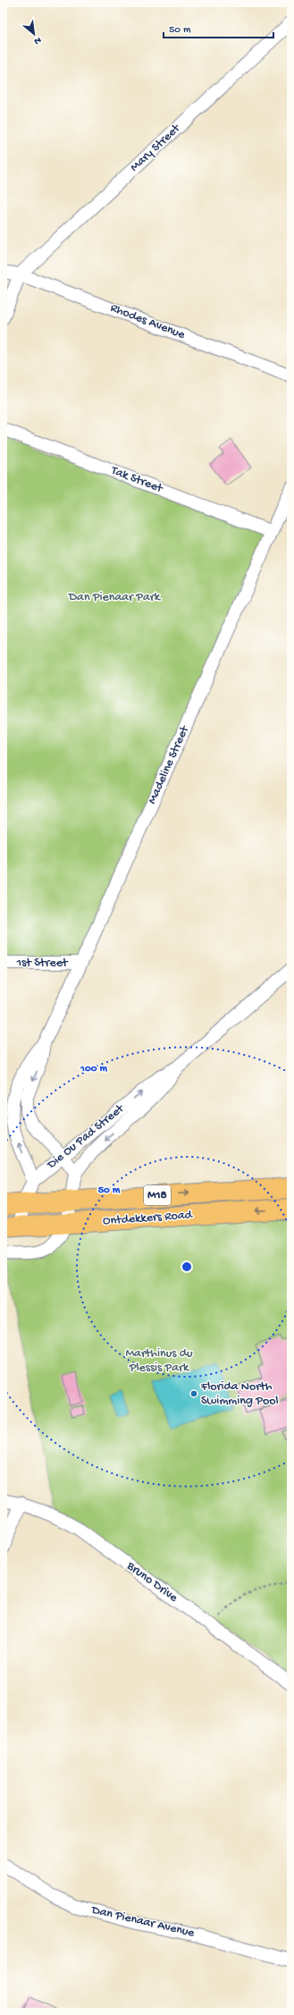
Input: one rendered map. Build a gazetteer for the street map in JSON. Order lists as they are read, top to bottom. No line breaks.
{"streets":{"main road":["M18","Ontdekkers Road"],"street":["Mary Street","Rhodes Avenue","Tak Street","Madeline Street","1st Street","Die Ou Pad Street","Bruno Drive","Dan Pienaar Avenue"]},"crossings":[["Mary Street","Rhodes Avenue"],["Tak Street","Madeline Street"],["Madeline Street","1st Street"],["Madeline Street","Die Ou Pad Street"],["Die Ou Pad Street","Ontdekkers Road"]],"parks":["Dan Pienaar Park","Marthinus du Plessis Park"],"places":["Florida North Swimming Pool"],"scale_bar":"50 m","north":"bottom right","rings":["100 m","50 m"]}
